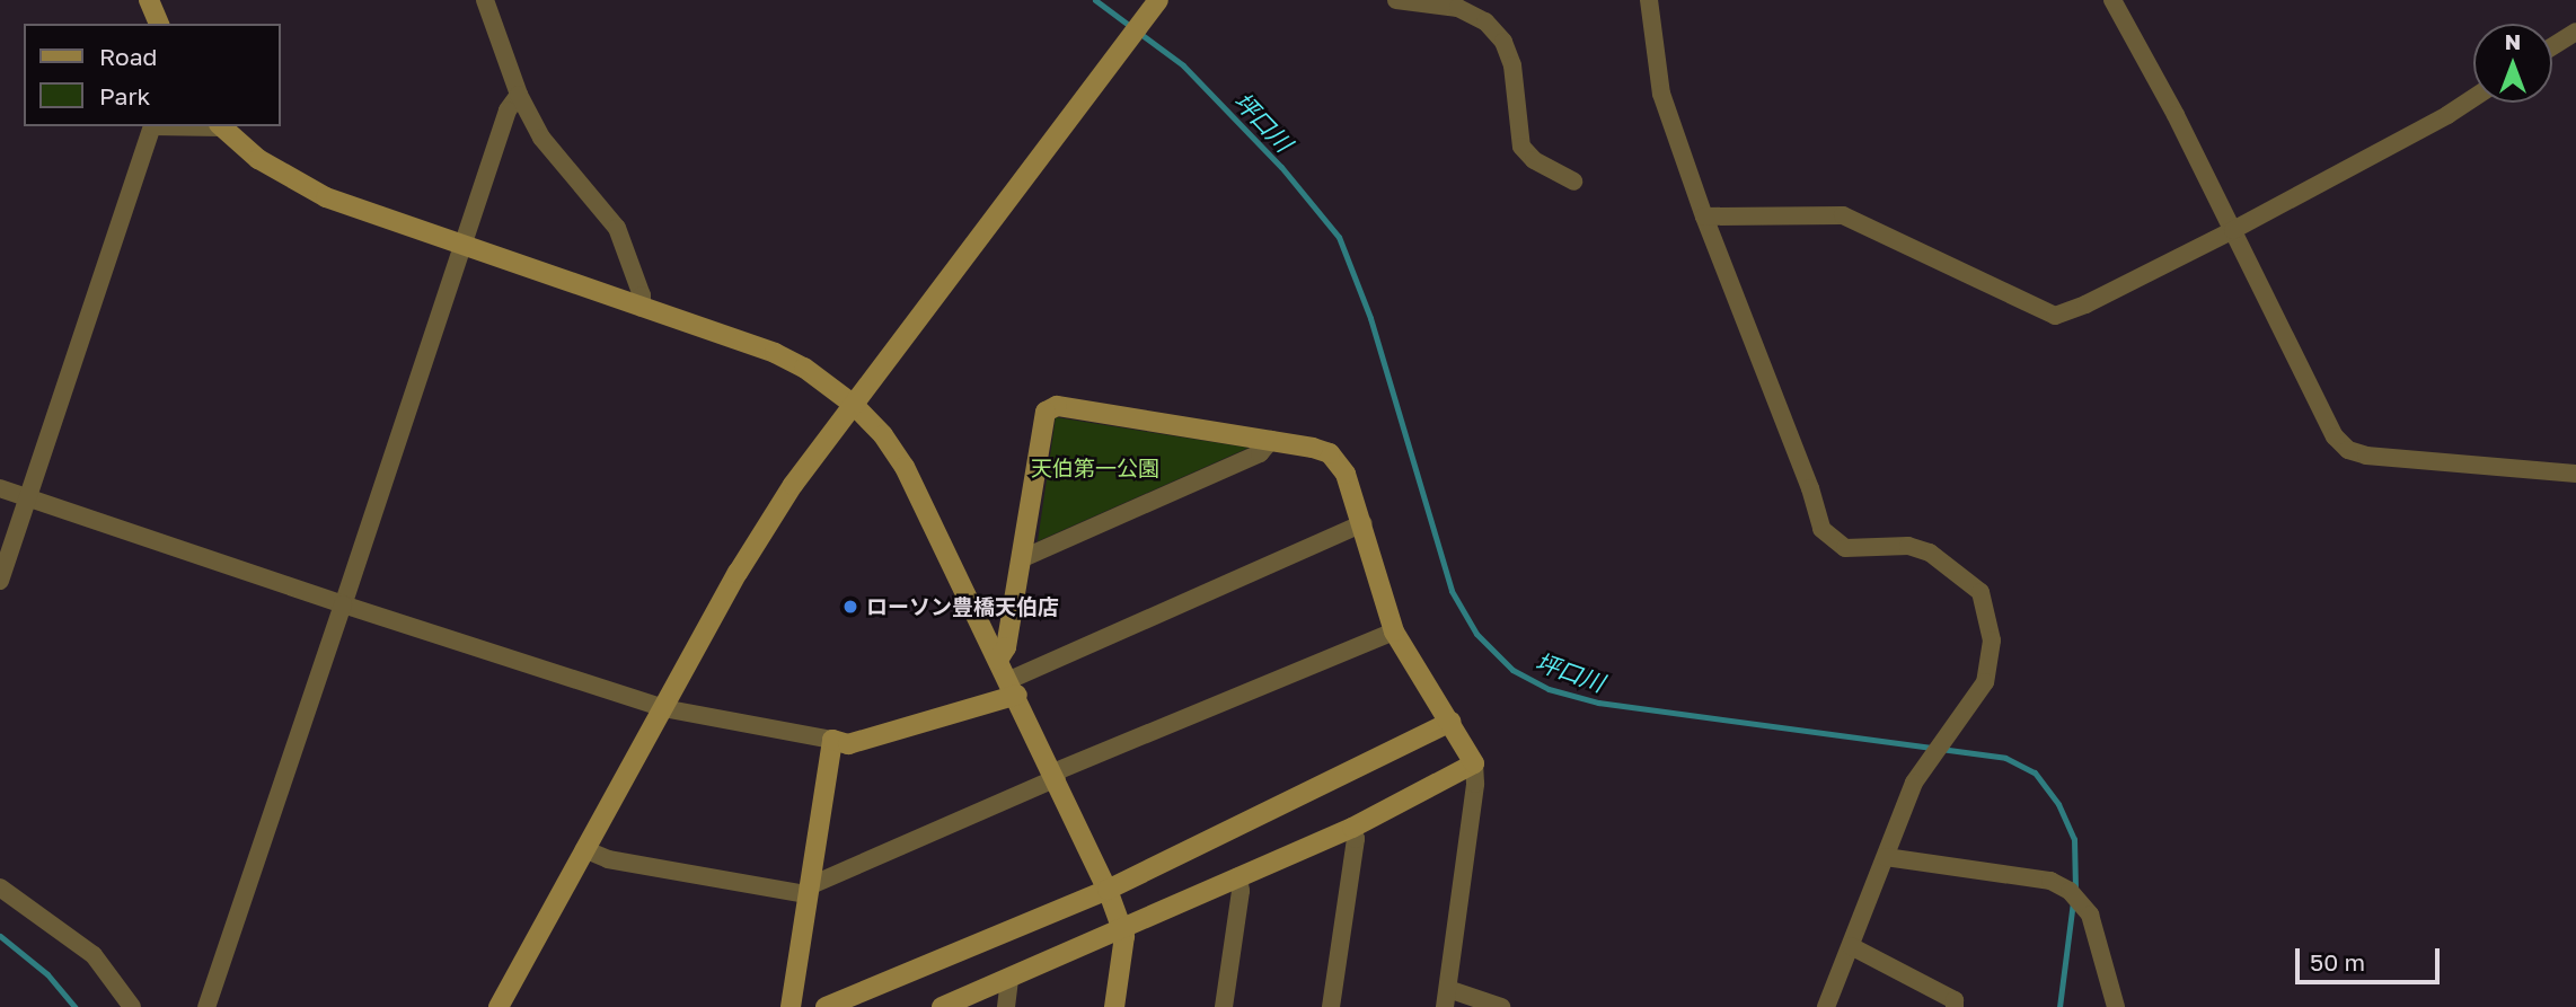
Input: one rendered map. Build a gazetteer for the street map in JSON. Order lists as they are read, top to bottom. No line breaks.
{"water":["坪口川"],"parks":["天伯第一公園"],"places":["ローソン豊橋天伯店"],"legend":["Road","Park"],"scale_bar":"50 m","north":"top"}
